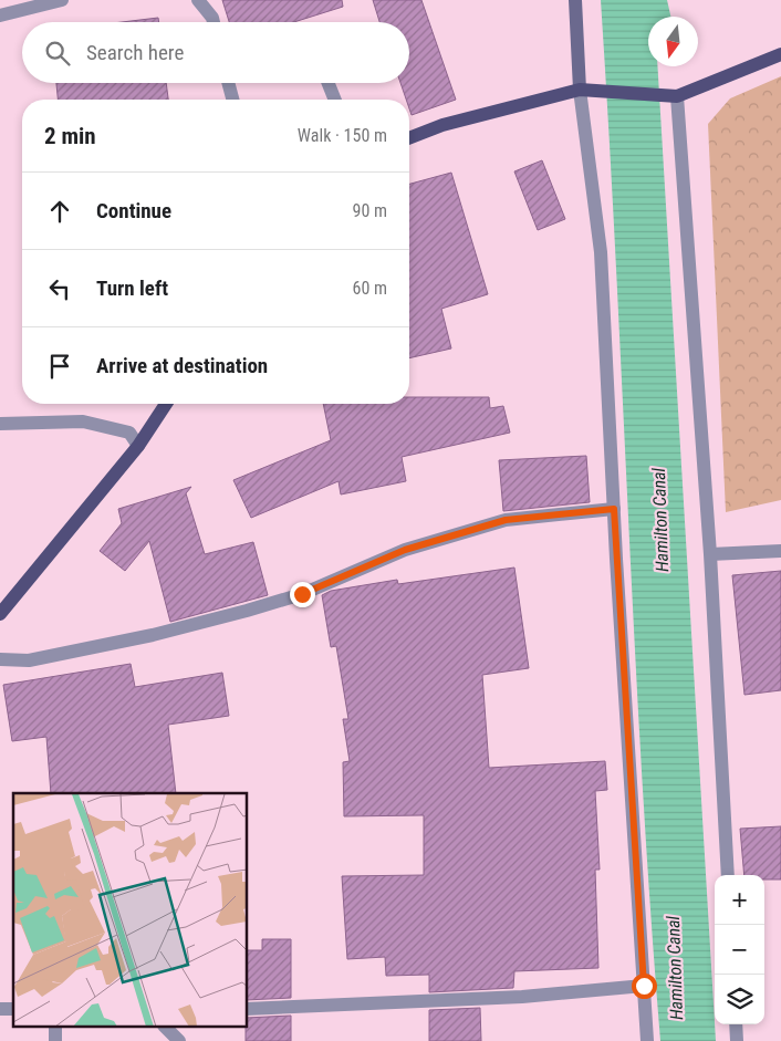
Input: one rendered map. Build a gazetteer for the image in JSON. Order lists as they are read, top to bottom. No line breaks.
{"water":["Hamilton Canal"],"north":"bottom","page":{"search":"Search here","heading":["2 min","Walk · 150 m"],"list":[["Continue","90 m"],["Turn left","60 m"],"Arrive at destination"],"map_buttons":["+","−"]}}
